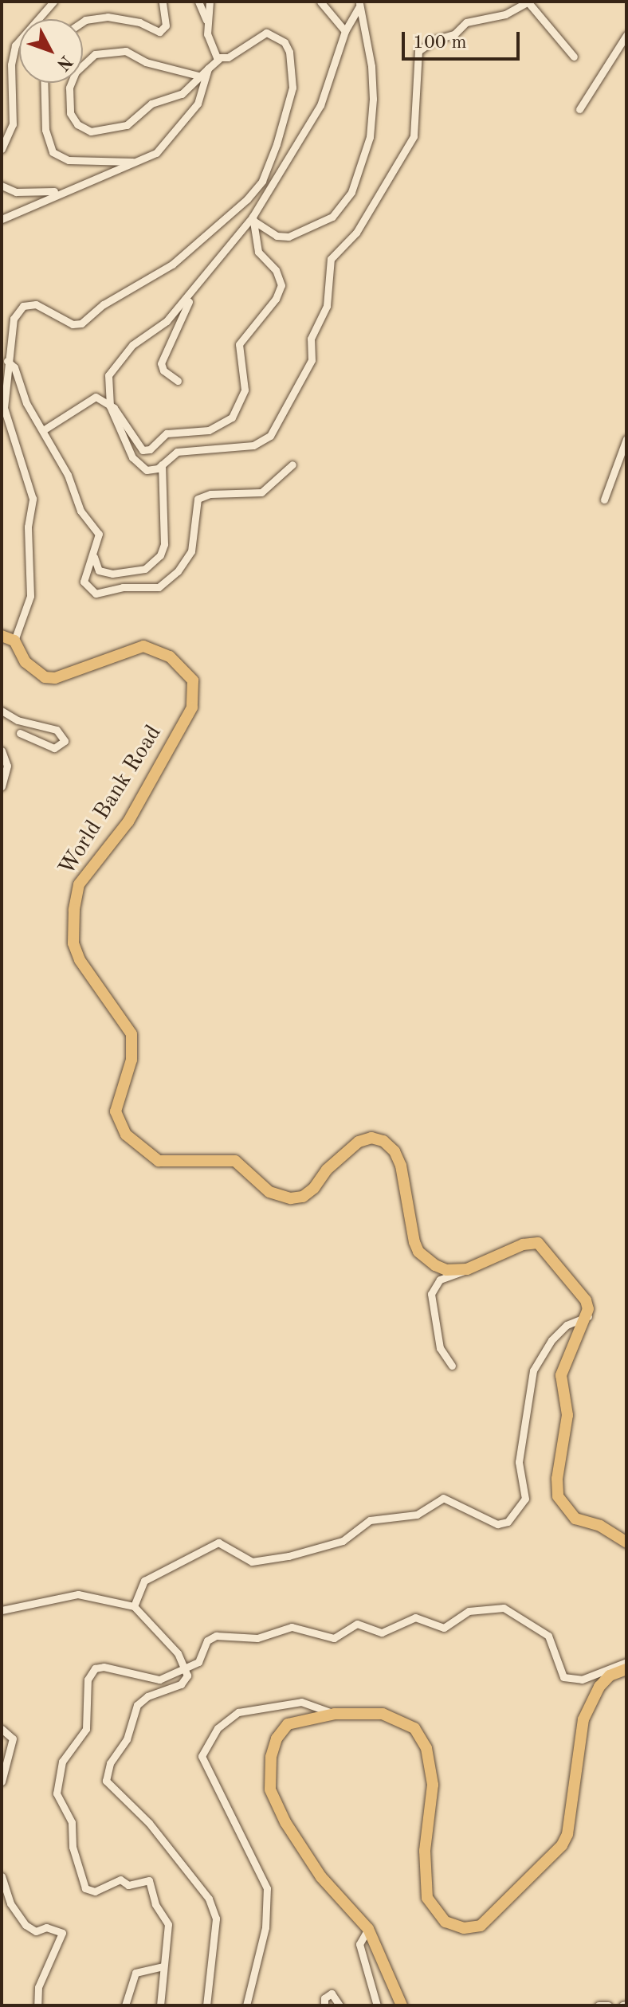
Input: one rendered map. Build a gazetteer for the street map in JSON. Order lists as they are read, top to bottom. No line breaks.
{"streets":{"main road":["World Bank Road"]},"scale_bar":"100 m","north":"bottom right"}
